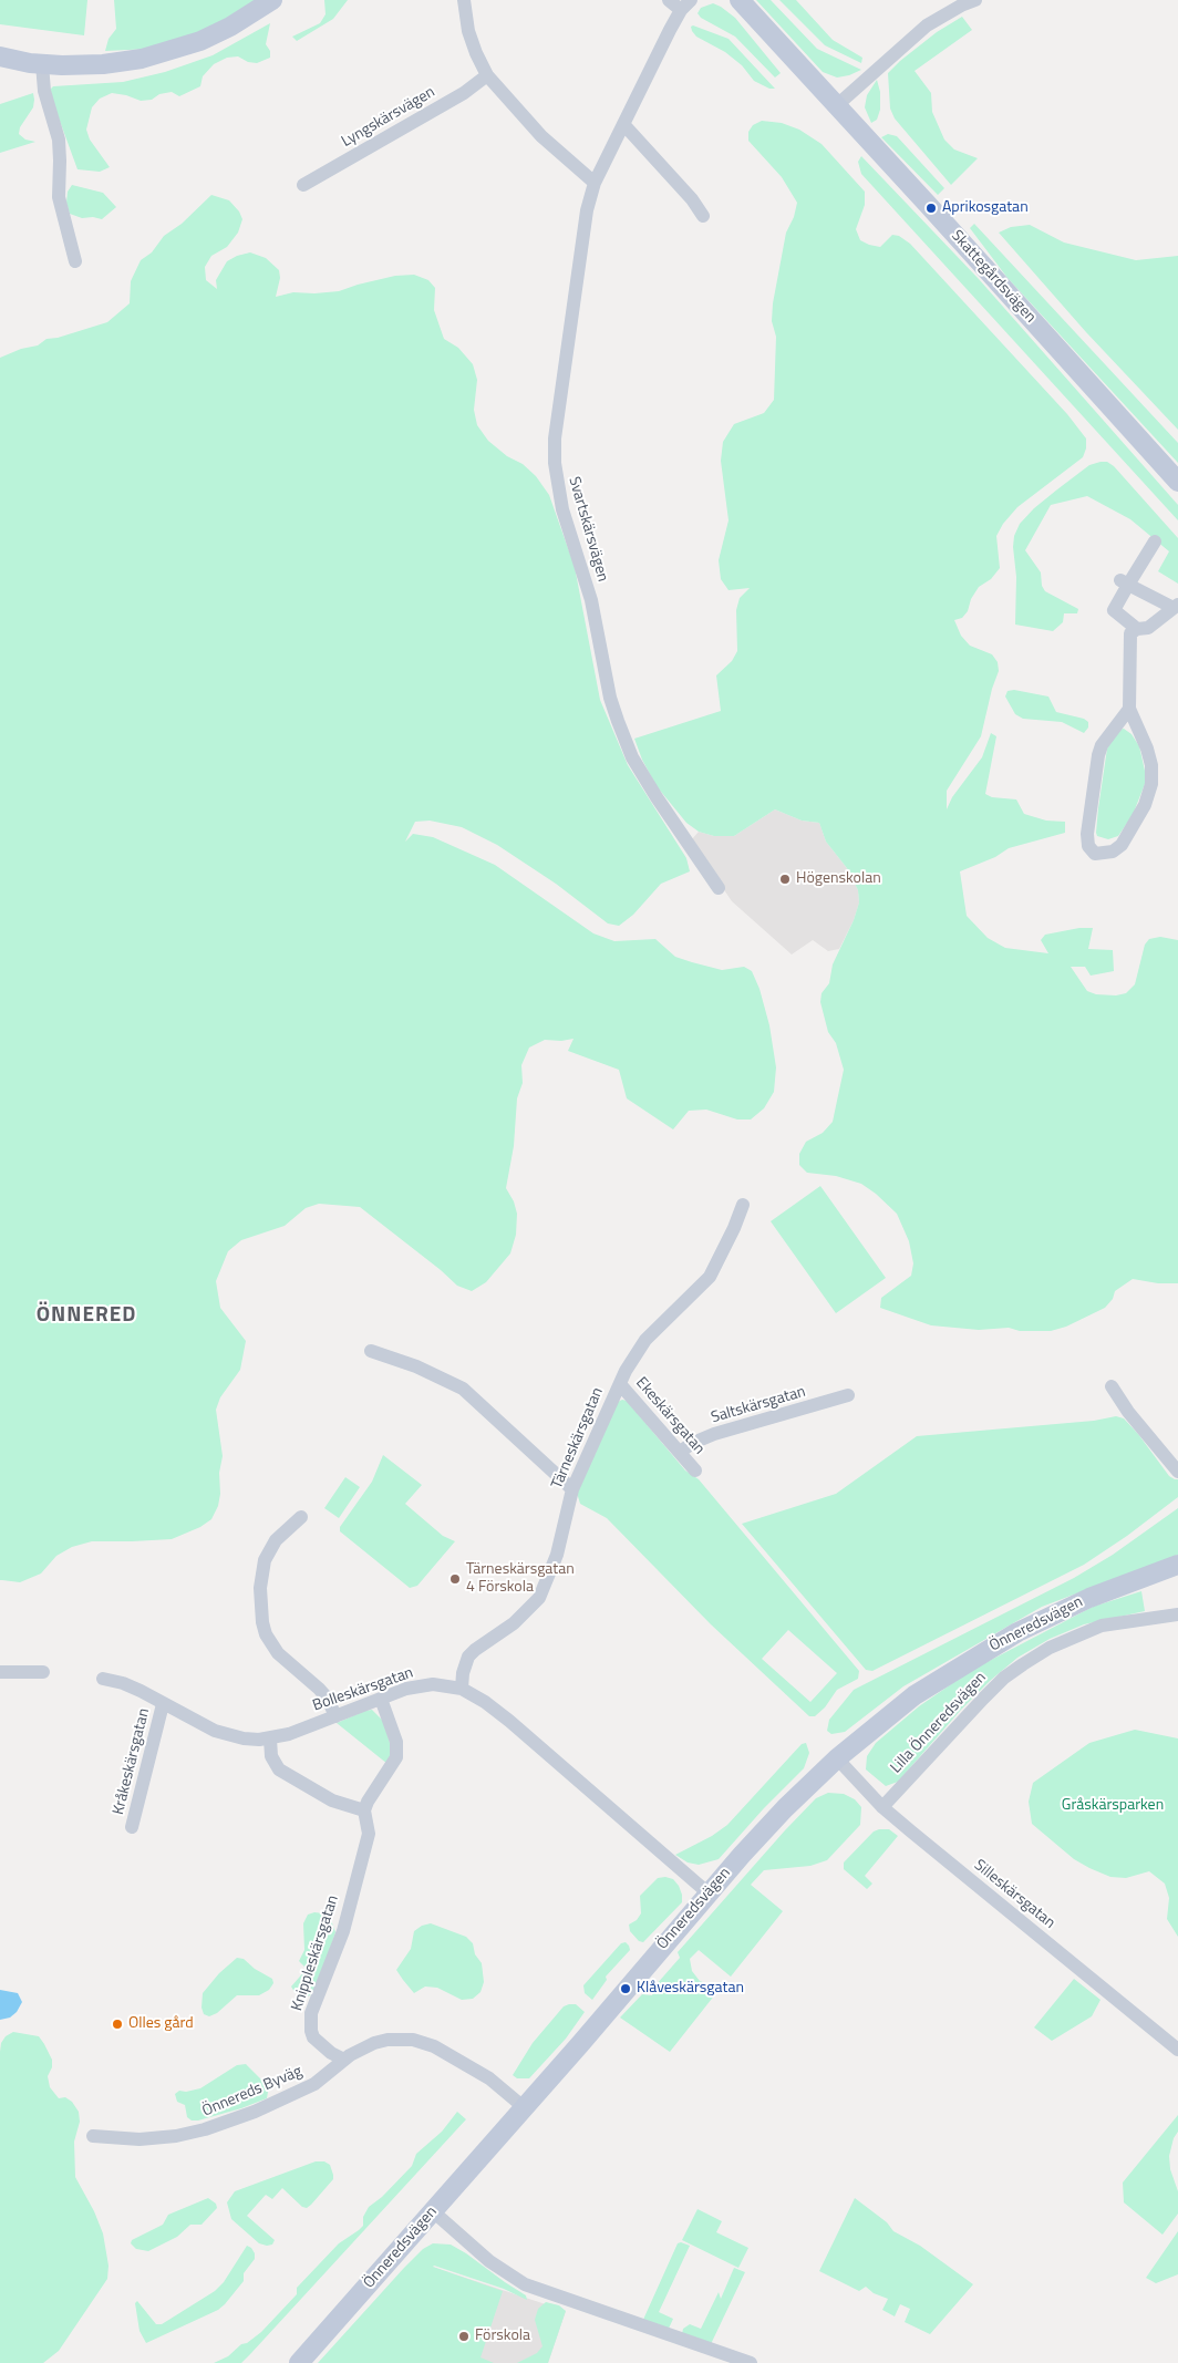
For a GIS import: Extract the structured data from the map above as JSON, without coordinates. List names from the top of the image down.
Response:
{
  "streets": {
    "street": [
      "Lyngskärsvägen",
      "Skattegårdsvägen",
      "Svartskärsvägen",
      "Saltskärsgatan",
      "Ekeskärsgatan",
      "Tärneskärsgatan",
      "Önneredsvägen",
      "Bolleskärsgatan",
      "Lilla Önneredsvägen",
      "Kråkeskärsgatan",
      "Silleskärsgatan",
      "Knippleskärsgatan",
      "Önnereds Byväg"
    ]
  },
  "crossings": [
    ["Saltskärsgatan", "Ekeskärsgatan"],
    ["Ekeskärsgatan", "Tärneskärsgatan"],
    ["Tärneskärsgatan", "Bolleskärsgatan"],
    ["Önneredsvägen", "Bolleskärsgatan"],
    ["Önneredsvägen", "Silleskärsgatan"],
    ["Önneredsvägen", "Önnereds Byväg"],
    ["Bolleskärsgatan", "Kråkeskärsgatan"],
    ["Lilla Önneredsvägen", "Silleskärsgatan"],
    ["Knippleskärsgatan", "Önnereds Byväg"]
  ],
  "districts": ["ÖNNERED"],
  "parks": ["Gråskärsparken"],
  "places": [
    "Aprikosgatan",
    "Högenskolan",
    "Tärneskärsgatan 4 Förskola",
    "Klåveskärsgatan",
    "Olles gård",
    "Förskola"
  ]
}
